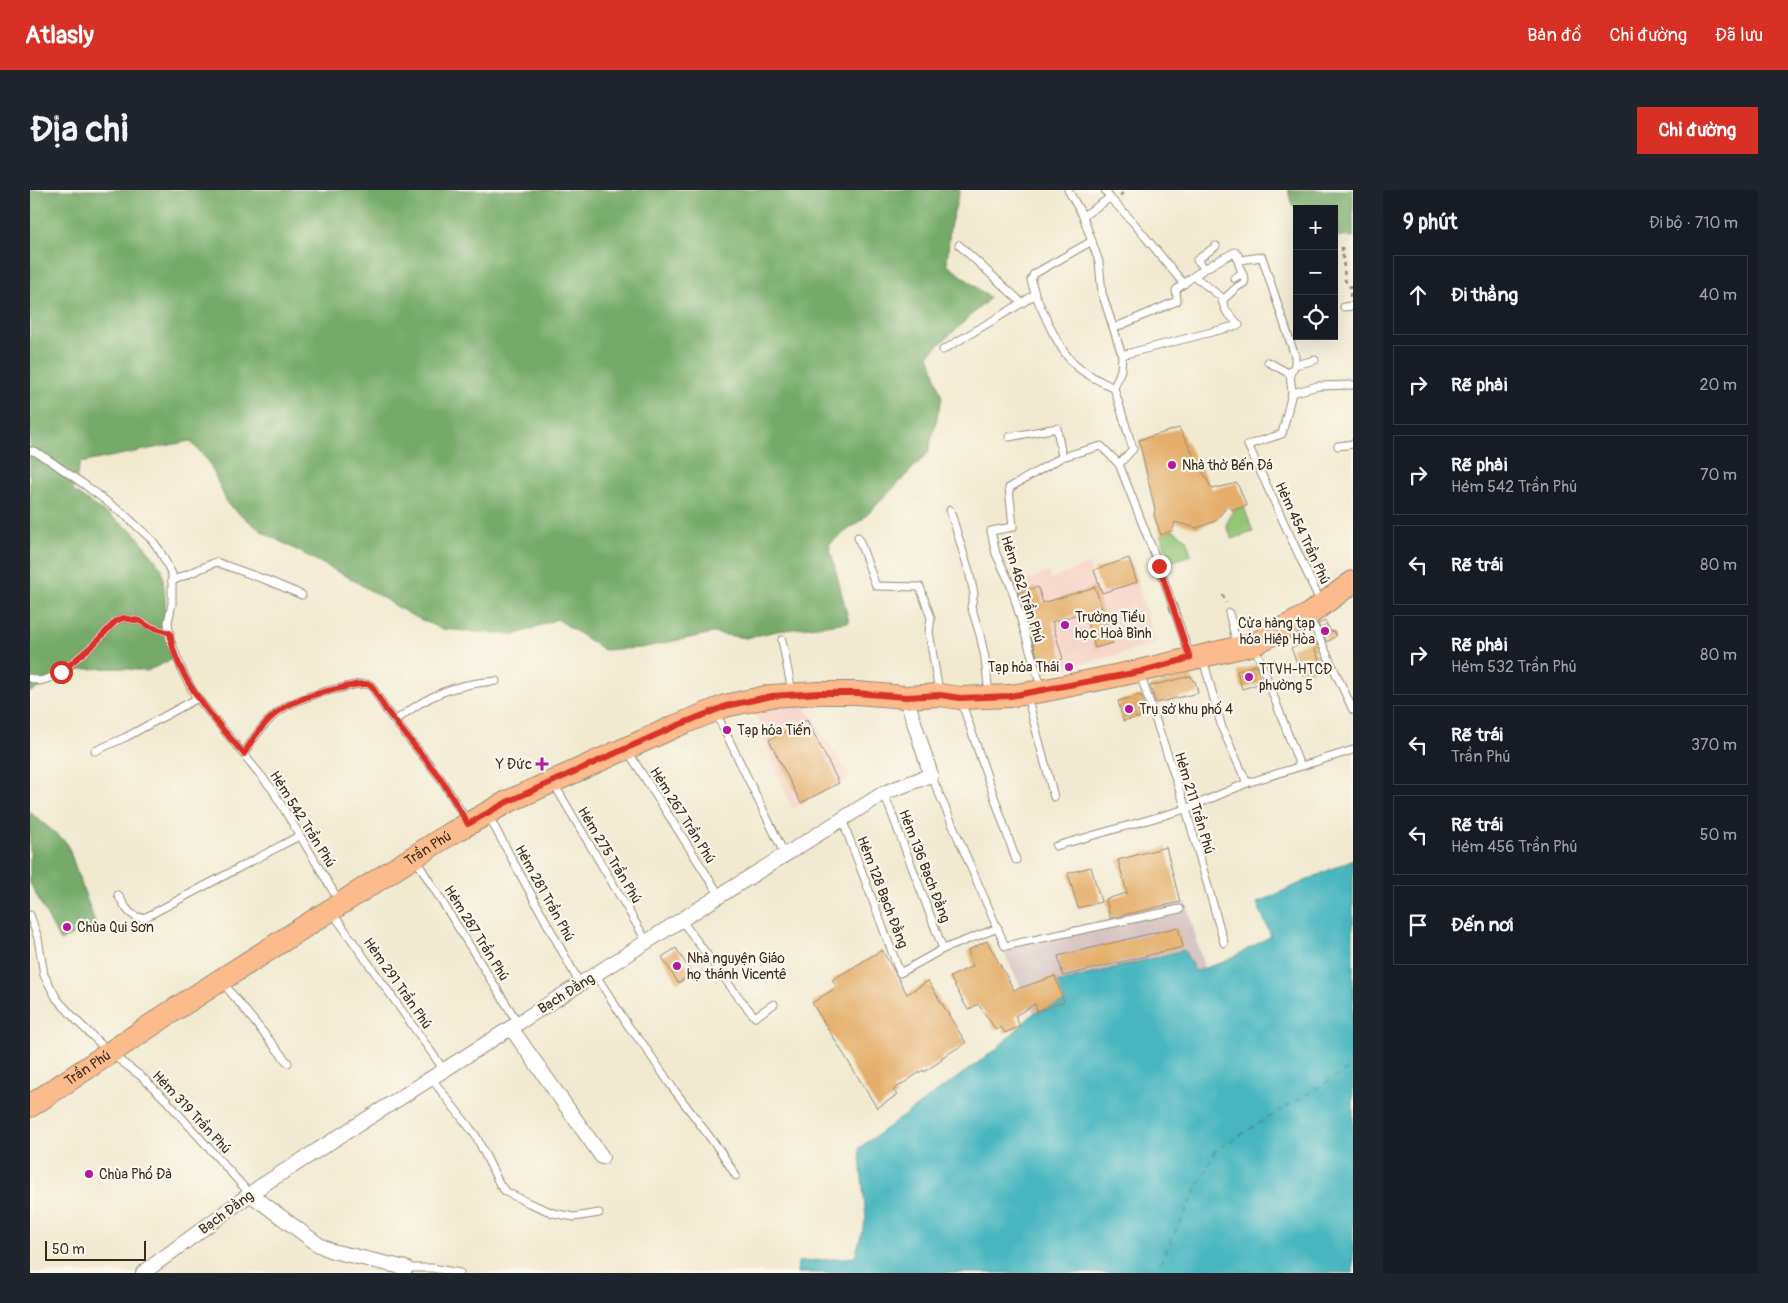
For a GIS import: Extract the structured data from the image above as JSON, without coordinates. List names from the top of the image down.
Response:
{
  "streets": {
    "main road": ["Trần Phú"],
    "street": ["Bạch Đằng"],
    "lane": [
      "Hẻm 454 Trần Phú",
      "Hẻm 462 Trần Phú",
      "Hẻm 211 Trần Phú",
      "Hẻm 267 Trần Phú",
      "Hẻm 542 Trần Phú",
      "Hẻm 275 Trần Phú",
      "Hẻm 136 Bạch Đằng",
      "Hẻm 128 Bạch Đằng",
      "Hẻm 281 Trần Phú",
      "Hẻm 287 Trần Phú",
      "Hẻm 291 Trần Phú",
      "Hẻm 319 Trần Phú"
    ]
  },
  "crossings": [
    ["Hẻm 454 Trần Phú", "Trần Phú"],
    ["Hẻm 462 Trần Phú", "Trần Phú"],
    ["Hẻm 211 Trần Phú", "Trần Phú"],
    ["Hẻm 267 Trần Phú", "Trần Phú"],
    ["Hẻm 267 Trần Phú", "Bạch Đằng"],
    ["Hẻm 542 Trần Phú", "Trần Phú"],
    ["Hẻm 542 Trần Phú", "Hẻm 281 Trần Phú"],
    ["Hẻm 542 Trần Phú", "Hẻm 291 Trần Phú"],
    ["Trần Phú", "Hẻm 275 Trần Phú"],
    ["Trần Phú", "Hẻm 281 Trần Phú"],
    ["Trần Phú", "Hẻm 287 Trần Phú"],
    ["Trần Phú", "Hẻm 291 Trần Phú"],
    ["Trần Phú", "Hẻm 319 Trần Phú"],
    ["Hẻm 275 Trần Phú", "Bạch Đằng"],
    ["Hẻm 136 Bạch Đằng", "Hẻm 128 Bạch Đằng"],
    ["Hẻm 136 Bạch Đằng", "Bạch Đằng"],
    ["Hẻm 128 Bạch Đằng", "Bạch Đằng"],
    ["Hẻm 281 Trần Phú", "Bạch Đằng"],
    ["Hẻm 287 Trần Phú", "Bạch Đằng"],
    ["Hẻm 291 Trần Phú", "Bạch Đằng"],
    ["Bạch Đằng", "Hẻm 319 Trần Phú"]
  ],
  "places": {
    "other": [
      "Nhà thờ Bến Đá",
      "Trường Tiểu học Hoà Bình",
      "Cửa hàng tạp hóa Hiệp Hòa",
      "Tạp hóa Thái",
      "TTVH-HTCĐ phường 5",
      "Trụ sở khu phố 4",
      "Tạp hóa Tiến",
      "Chùa Qui Sơn",
      "Nhà nguyện Giáo họ thánh Vicentê",
      "Chùa Phổ Đà"
    ],
    "health": ["Y Đức"]
  },
  "scale_bar": "50 m",
  "page": {
    "header": "Atlasly",
    "nav": ["Bản đồ", "Chỉ đường", "Đã lưu"],
    "buttons": "Chỉ đường",
    "title": "Địa chỉ",
    "heading": ["9 phút", "Đi bộ · 710 m"],
    "map_buttons": ["+", "−"],
    "list": [
      ["Đi thẳng", "40 m"],
      ["Rẽ phải", "20 m"],
      ["Rẽ phải", "Hẻm 542 Trần Phú", "70 m"],
      ["Rẽ trái", "80 m"],
      ["Rẽ phải", "Hẻm 532 Trần Phú", "80 m"],
      ["Rẽ trái", "Trần Phú", "370 m"],
      ["Rẽ trái", "Hẻm 456 Trần Phú", "50 m"],
      "Đến nơi"
    ],
    "scale": "50 m"
  }
}
